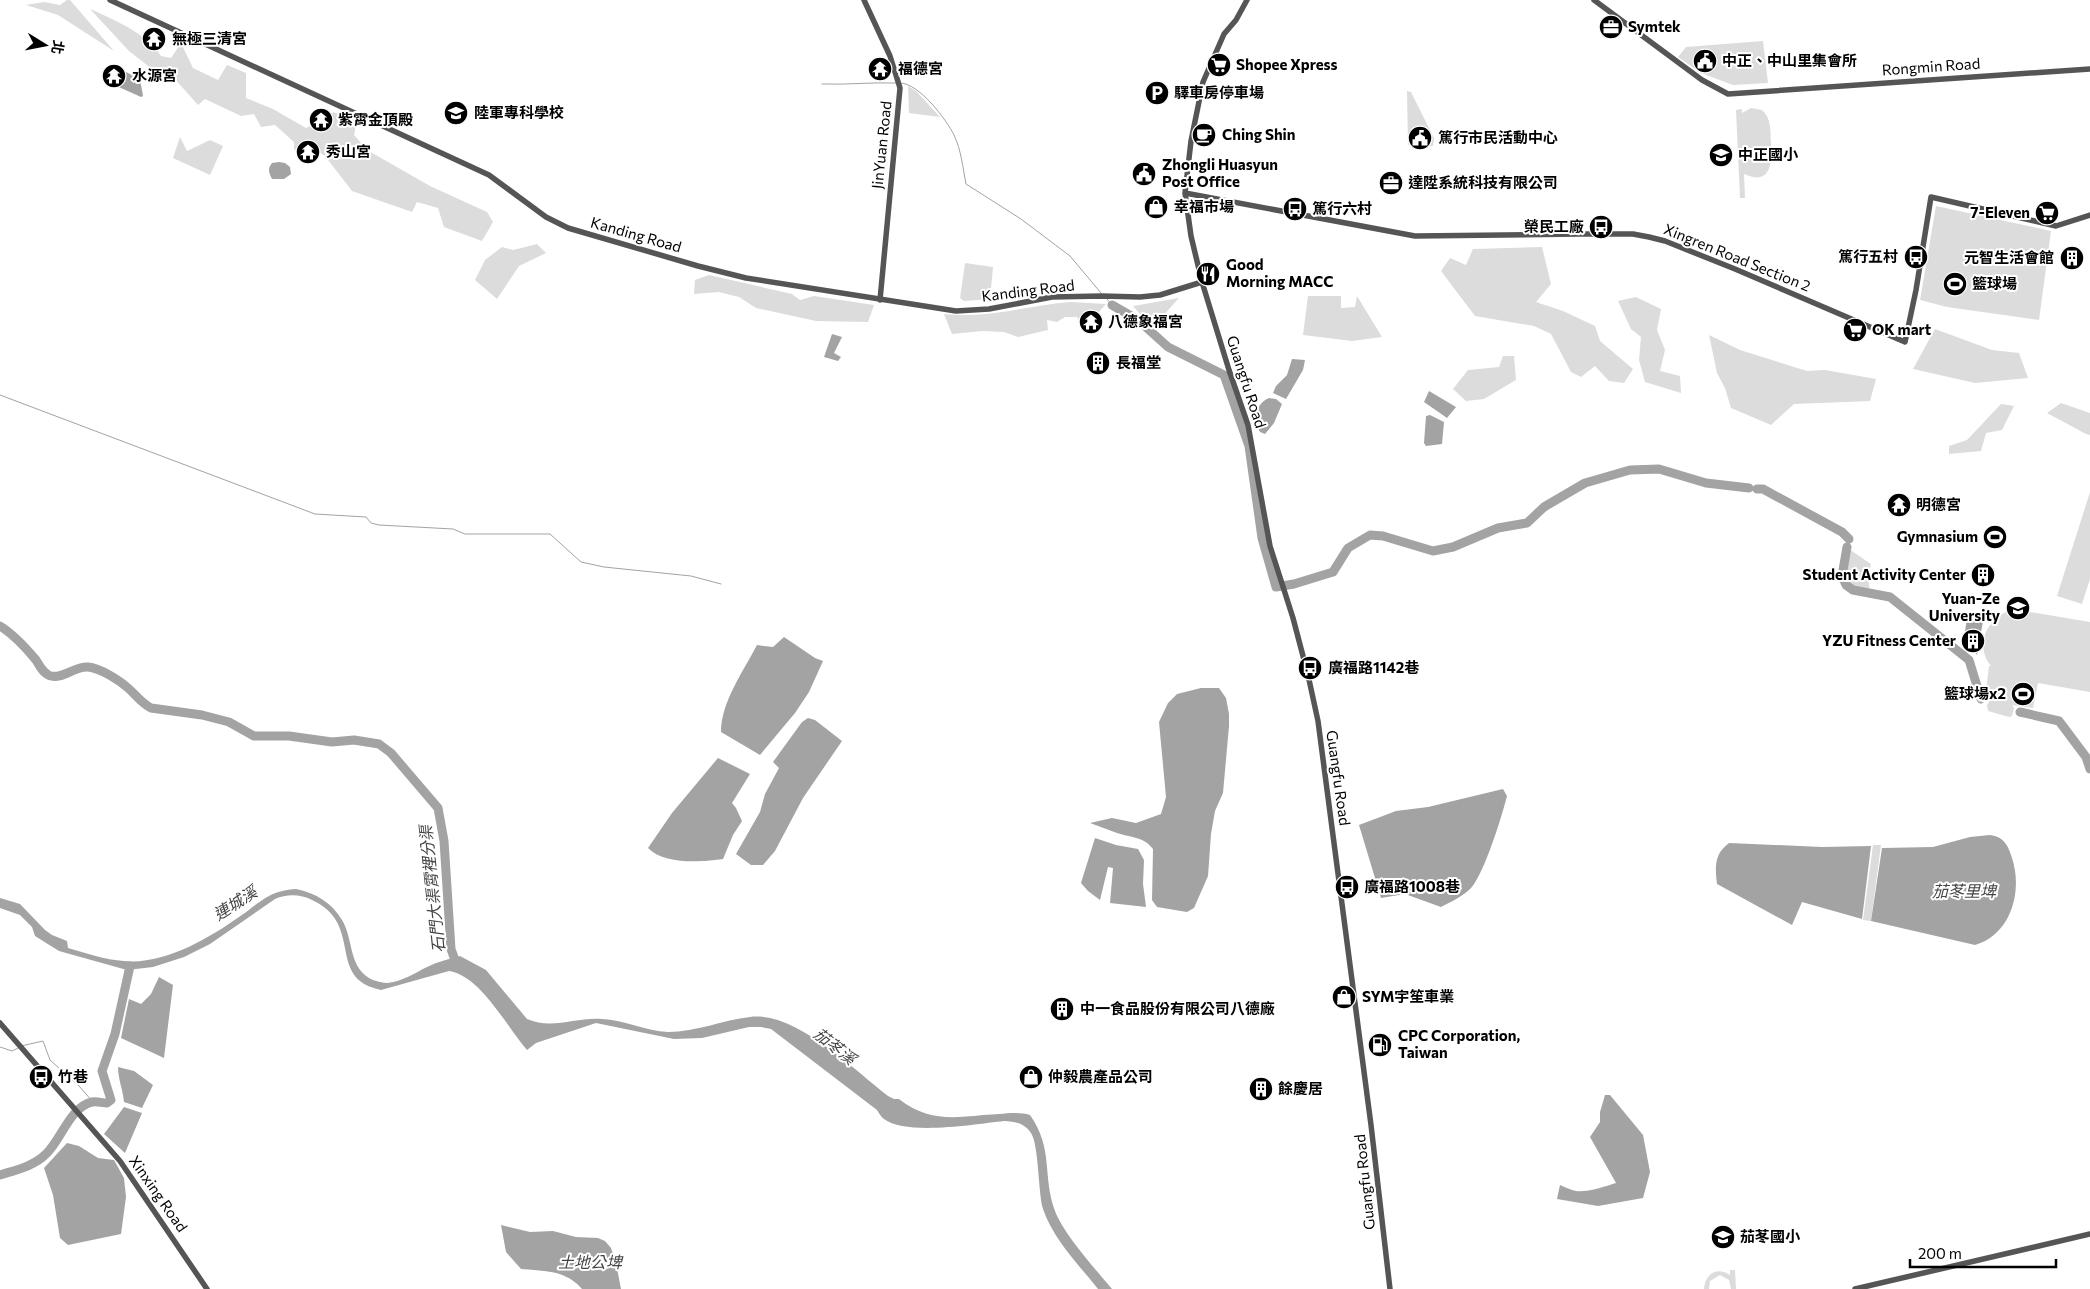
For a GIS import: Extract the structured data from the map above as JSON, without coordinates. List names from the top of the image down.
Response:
{
  "streets": {
    "street": [
      "Rongmin Road",
      "JinYuan Road",
      "Kanding Road",
      "Xingren Road Section 2",
      "Guangfu Road",
      "Xinxing Road"
    ]
  },
  "crossings": [
    ["JinYuan Road", "Kanding Road"],
    ["Kanding Road", "Guangfu Road"],
    ["Xingren Road Section 2", "Guangfu Road"]
  ],
  "water": [
    "石門大渠霄裡分渠",
    "茄苳里埤",
    "連城溪",
    "茄苳溪",
    "土地公埤"
  ],
  "places": {
    "office": ["Symtek", "達陞系統科技有限公司"],
    "temple": [
      "無極三清宮",
      "福德宮",
      "水源宮",
      "紫霄金頂殿",
      "秀山宮",
      "八德象福宮",
      "明德宮"
    ],
    "public building": ["中正、中山里集會所", "篤行市民活動中心", "Zhongli Huasyun Post Office"],
    "supermarket": ["Shopee Xpress", "7-Eleven", "OK mart"],
    "parking": ["驛車房停車場"],
    "school or university": [
      "陸軍專科學校",
      "中正國小",
      "Yuan-Ze University",
      "茄苳國小"
    ],
    "cafe": ["Ching Shin"],
    "shop": ["幸福市場", "SYM宇笙車業", "仲毅農產品公司"],
    "bus stop": [
      "篤行六村",
      "榮民工廠",
      "篤行五村",
      "廣福路1142巷",
      "廣福路1008巷",
      "竹巷"
    ],
    "building": [
      "元智生活會館",
      "長福堂",
      "Student Activity Center",
      "YZU Fitness Center",
      "中一食品股份有限公司八德廠",
      "餘慶居"
    ],
    "restaurant": ["Good Morning MACC"],
    "sports": ["籃球場", "Gymnasium", "籃球場x2"],
    "fuel station": ["CPC Corporation, Taiwan"]
  },
  "scale_bar": "200 m",
  "north": "right"
}
